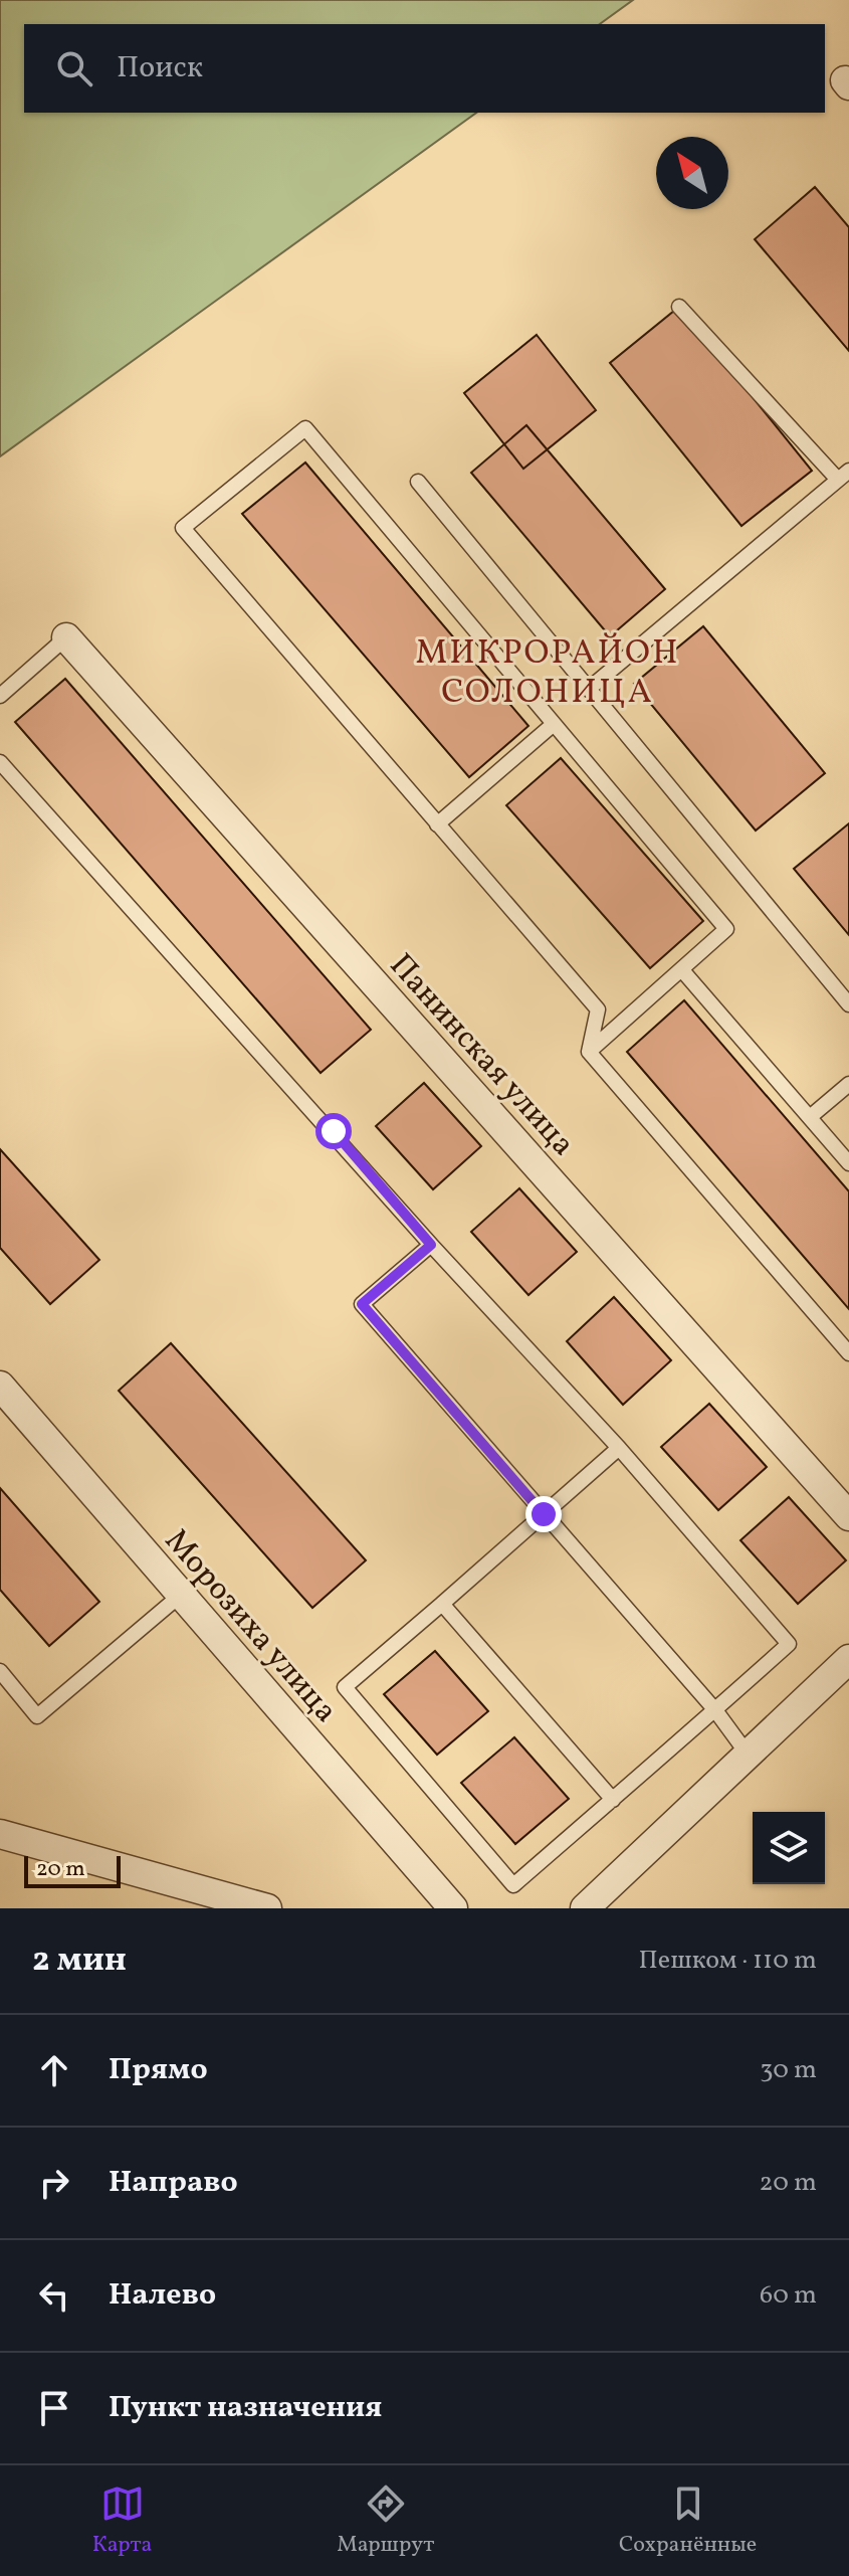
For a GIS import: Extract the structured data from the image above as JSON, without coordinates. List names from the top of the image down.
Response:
{
  "streets": {
    "street": ["Панинская улица", "Морозиха улица"]
  },
  "districts": ["МИКРОРАЙОН СОЛОНИЦА"],
  "scale_bar": "20 m",
  "north": "top left",
  "page": {
    "search": "Поиск",
    "scale": "20 m",
    "heading": ["2 мин", "Пешком · 110 m"],
    "list": [
      ["Прямо", "30 m"],
      ["Направо", "20 m"],
      ["Налево", "60 m"],
      "Пункт назначения"
    ],
    "nav": ["Карта", "Маршрут", "Сохранённые"]
  }
}
